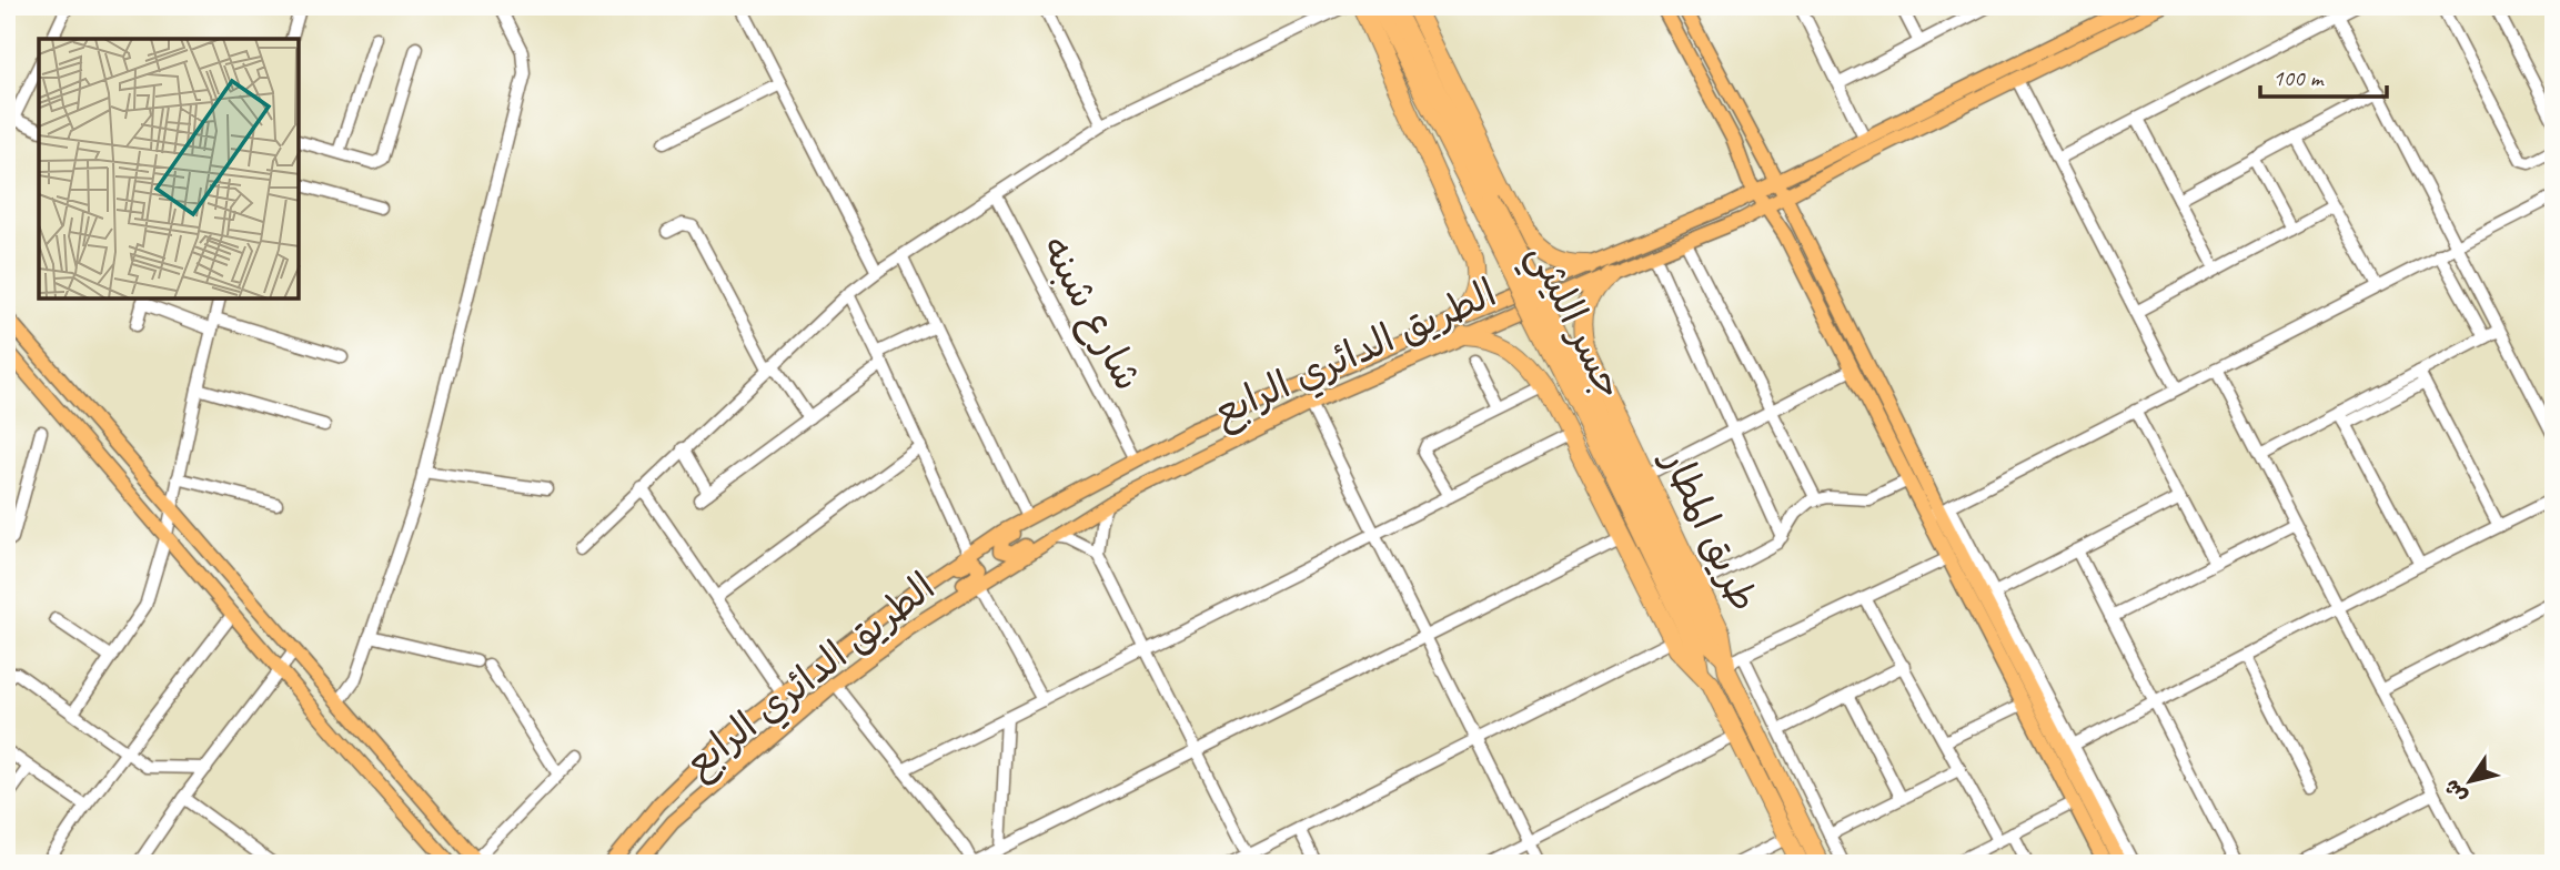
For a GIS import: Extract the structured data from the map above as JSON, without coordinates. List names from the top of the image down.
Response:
{
  "streets": {
    "highway": ["جسر الليثي", "طريق المطار"],
    "main road": ["الطريق الدائري الرابع"],
    "street": ["شارع شبنه"]
  },
  "crossings": [
    ["شارع شبنه", "الطريق الدائري الرابع"],
    ["جسر الليثي", "طريق المطار"],
    ["الطريق الدائري الرابع", "طريق المطار"]
  ],
  "scale_bar": "100 m",
  "north": "bottom left"
}
